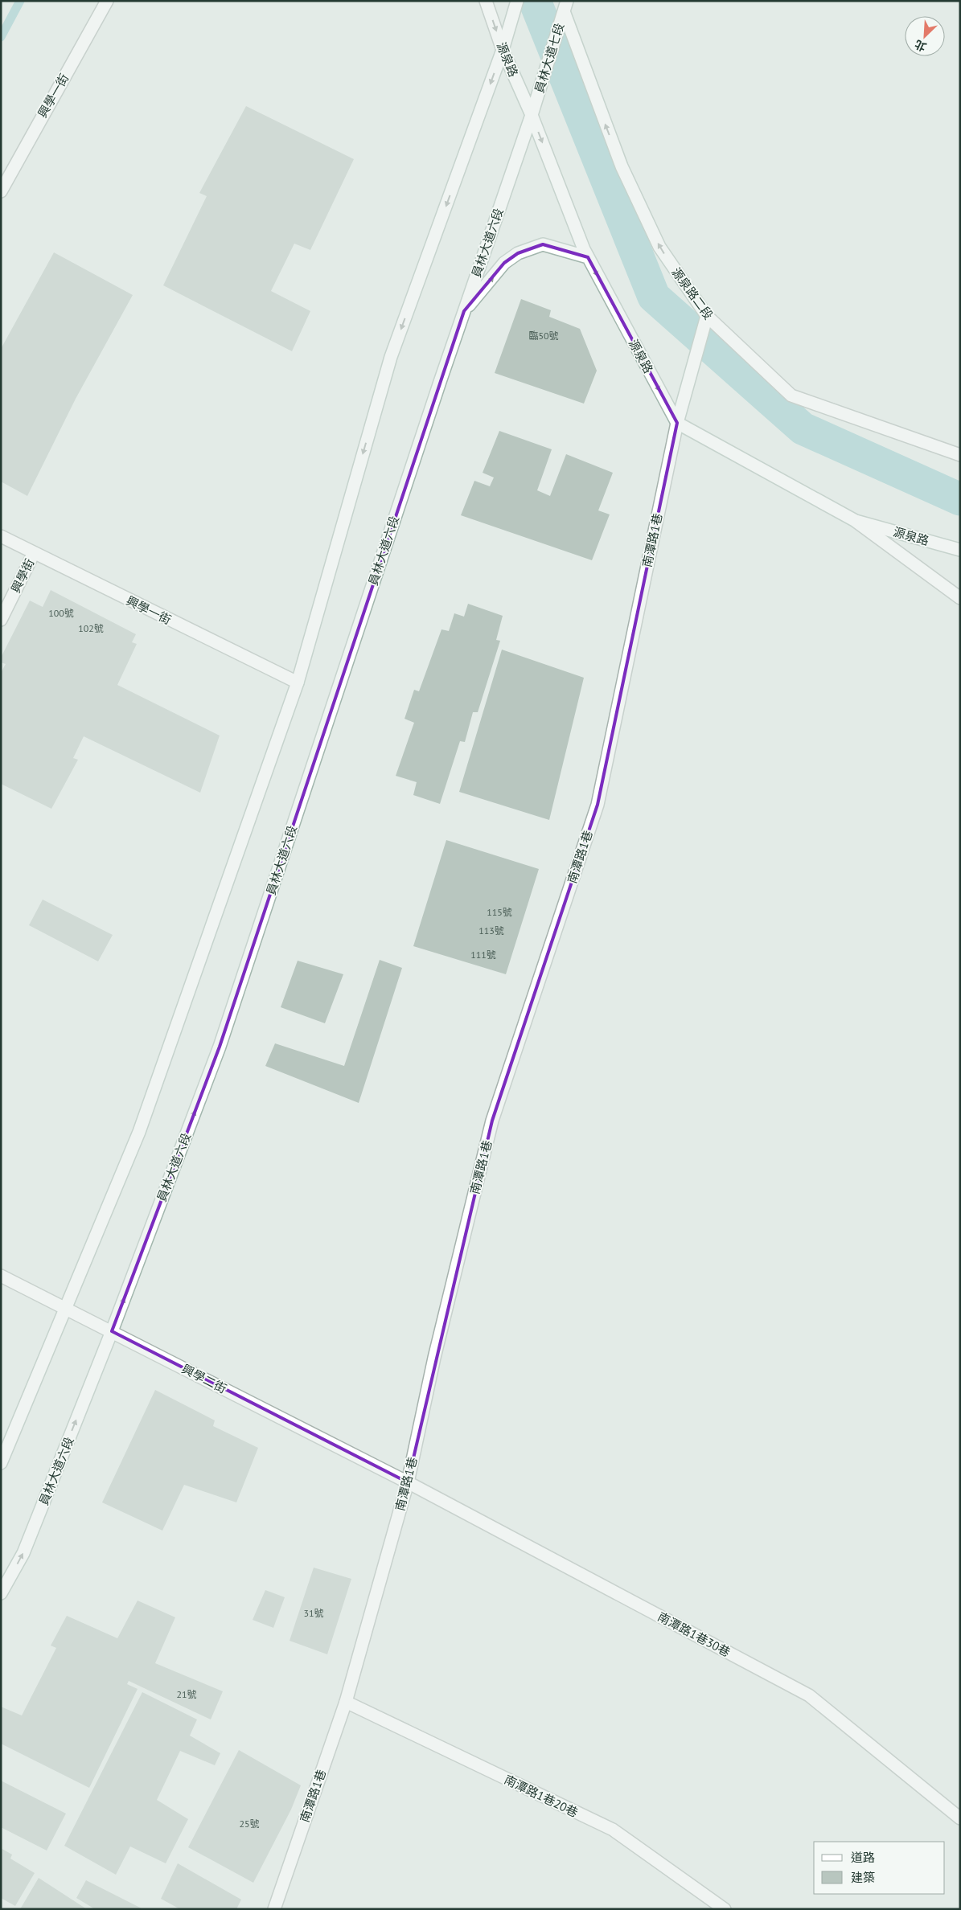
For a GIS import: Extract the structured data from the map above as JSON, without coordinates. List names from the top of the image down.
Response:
{
  "streets": {
    "street": [
      "員林大道七段",
      "源泉路",
      "興學一街",
      "員林大道六段",
      "源泉路二段",
      "南潭路1巷",
      "興學街",
      "興學二街",
      "南潭路1巷30巷",
      "南潭路1巷20巷"
    ]
  },
  "crossings": [
    ["員林大道七段", "源泉路"],
    ["員林大道七段", "員林大道六段"],
    ["員林大道七段", "源泉路二段"],
    ["源泉路", "員林大道六段"],
    ["源泉路", "南潭路1巷"],
    ["興學一街", "興學街"],
    ["員林大道六段", "興學二街"],
    ["源泉路二段", "南潭路1巷"],
    ["南潭路1巷", "興學二街"],
    ["南潭路1巷", "南潭路1巷30巷"],
    ["南潭路1巷", "南潭路1巷20巷"],
    ["興學二街", "南潭路1巷30巷"]
  ],
  "one_way": ["源泉路", "源泉路二段"],
  "house_numbers": [
    "臨50號",
    "100號",
    "102號",
    "115號",
    "113號",
    "111號",
    "31號",
    "21號",
    "25號"
  ],
  "legend": ["道路", "建築"],
  "north": "bottom left"
}
